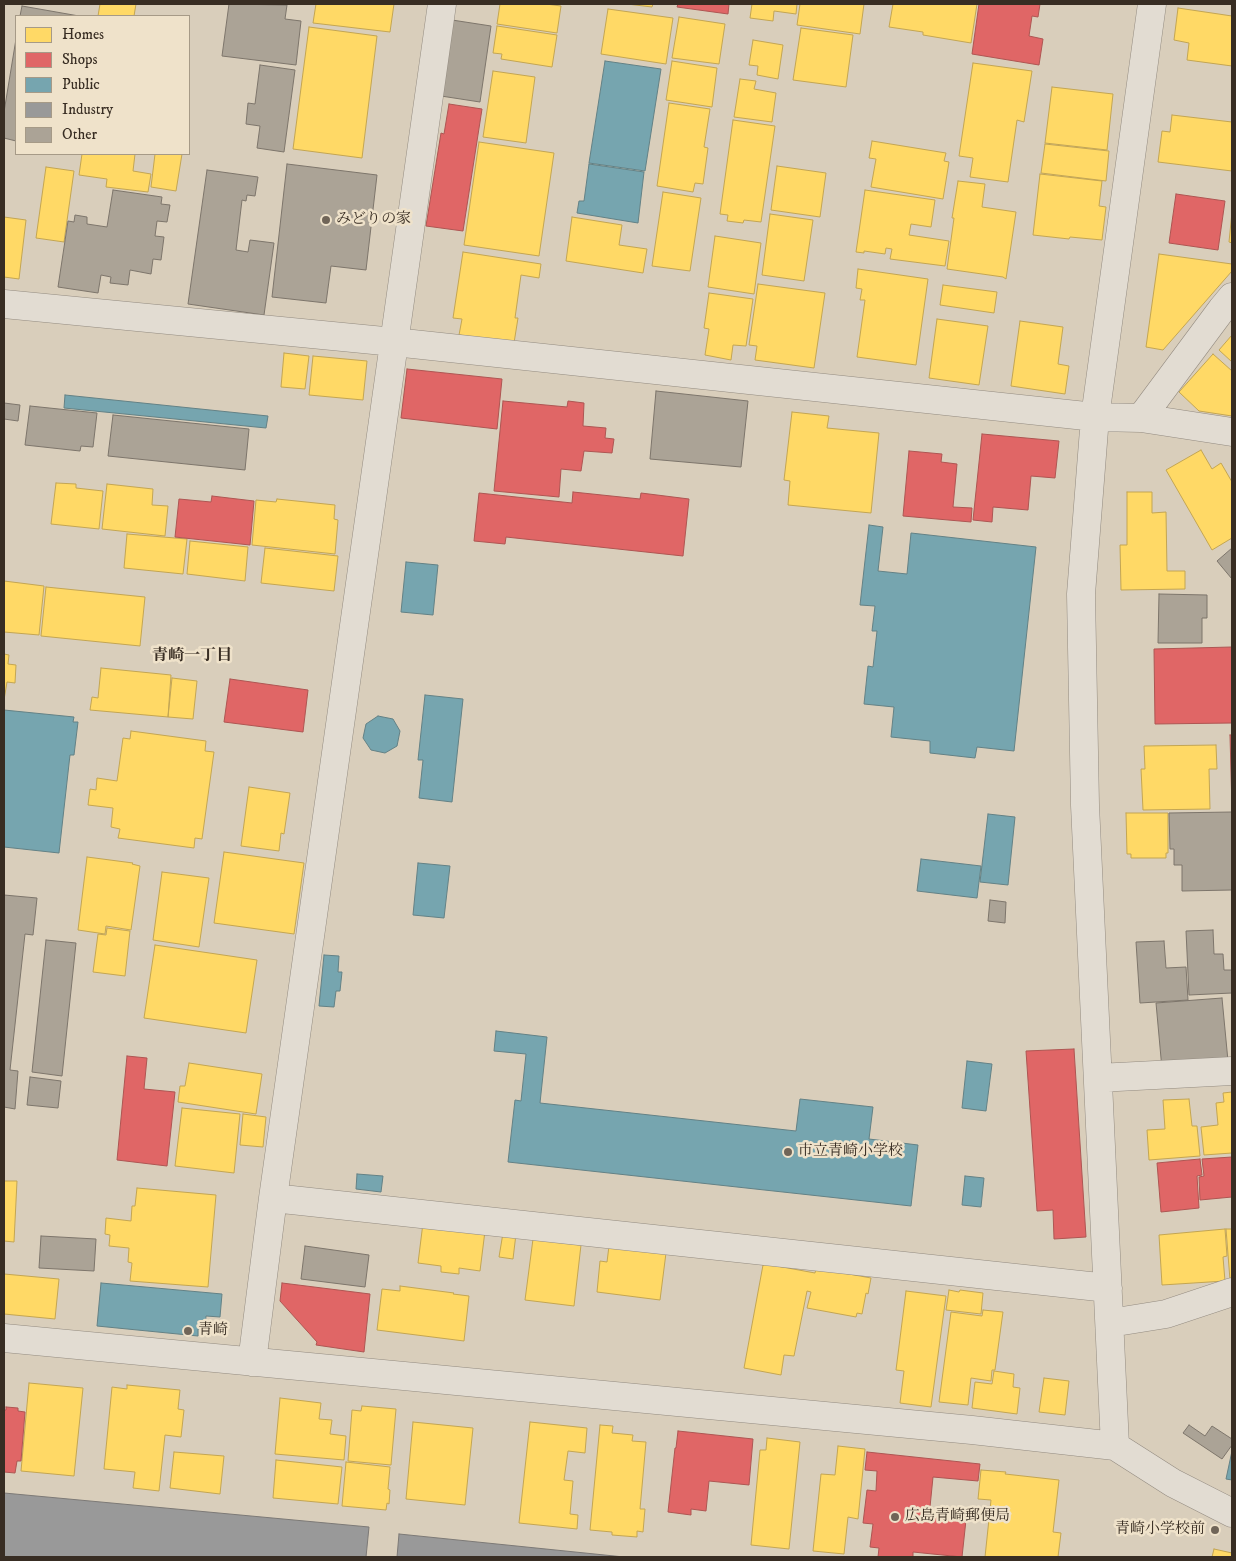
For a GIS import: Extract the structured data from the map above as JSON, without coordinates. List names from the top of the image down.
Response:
{
  "districts": ["青崎一丁目"],
  "places": [
    "みどりの家",
    "市立青崎小学校",
    "青崎",
    "広島青崎郵便局",
    "青崎小学校前"
  ],
  "legend": [
    "Homes",
    "Shops",
    "Public",
    "Industry",
    "Other"
  ]
}
